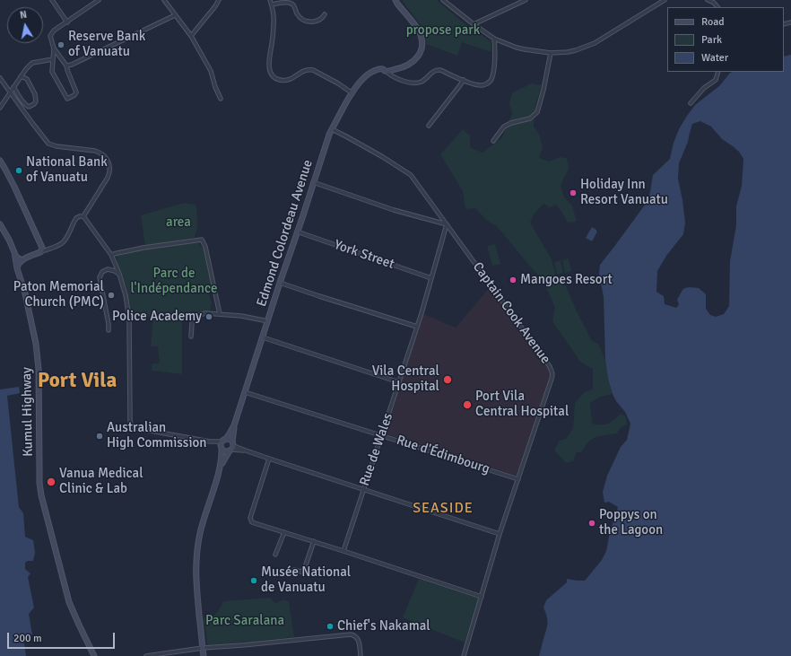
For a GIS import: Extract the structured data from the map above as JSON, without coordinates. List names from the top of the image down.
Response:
{
  "streets": {
    "street": [
      "Edmond Colordeau Avenue",
      "York Street",
      "Captain Cook Avenue",
      "Kumul Highway",
      "Rue de Wales",
      "Rue d'Édimbourg"
    ]
  },
  "crossings": [
    ["Edmond Colordeau Avenue", "York Street"],
    ["Edmond Colordeau Avenue", "Captain Cook Avenue"],
    ["Edmond Colordeau Avenue", "Rue d'Édimbourg"],
    ["York Street", "Rue de Wales"],
    ["Captain Cook Avenue", "Rue de Wales"],
    ["Captain Cook Avenue", "Rue d'Édimbourg"],
    ["Rue de Wales", "Rue d'Édimbourg"]
  ],
  "districts": ["Port Vila", "SEASIDE"],
  "parks": [
    "propose park",
    "area",
    "Parc de l'Indépendance",
    "Parc Saralana"
  ],
  "places": [
    "Reserve Bank of Vanuatu",
    "National Bank of Vanuatu",
    "Holiday Inn Resort Vanuatu",
    "Mangoes Resort",
    "Paton Memorial Church (PMC)",
    "Police Academy",
    "Vila Central Hospital",
    "Port Vila Central Hospital",
    "Australian High Commission",
    "Vanua Medical Clinic & Lab",
    "Poppys on the Lagoon",
    "Musée National de Vanuatu",
    "Chief's Nakamal"
  ],
  "legend": ["Road", "Park", "Water"],
  "scale_bar": "200 m",
  "north": "top"
}
